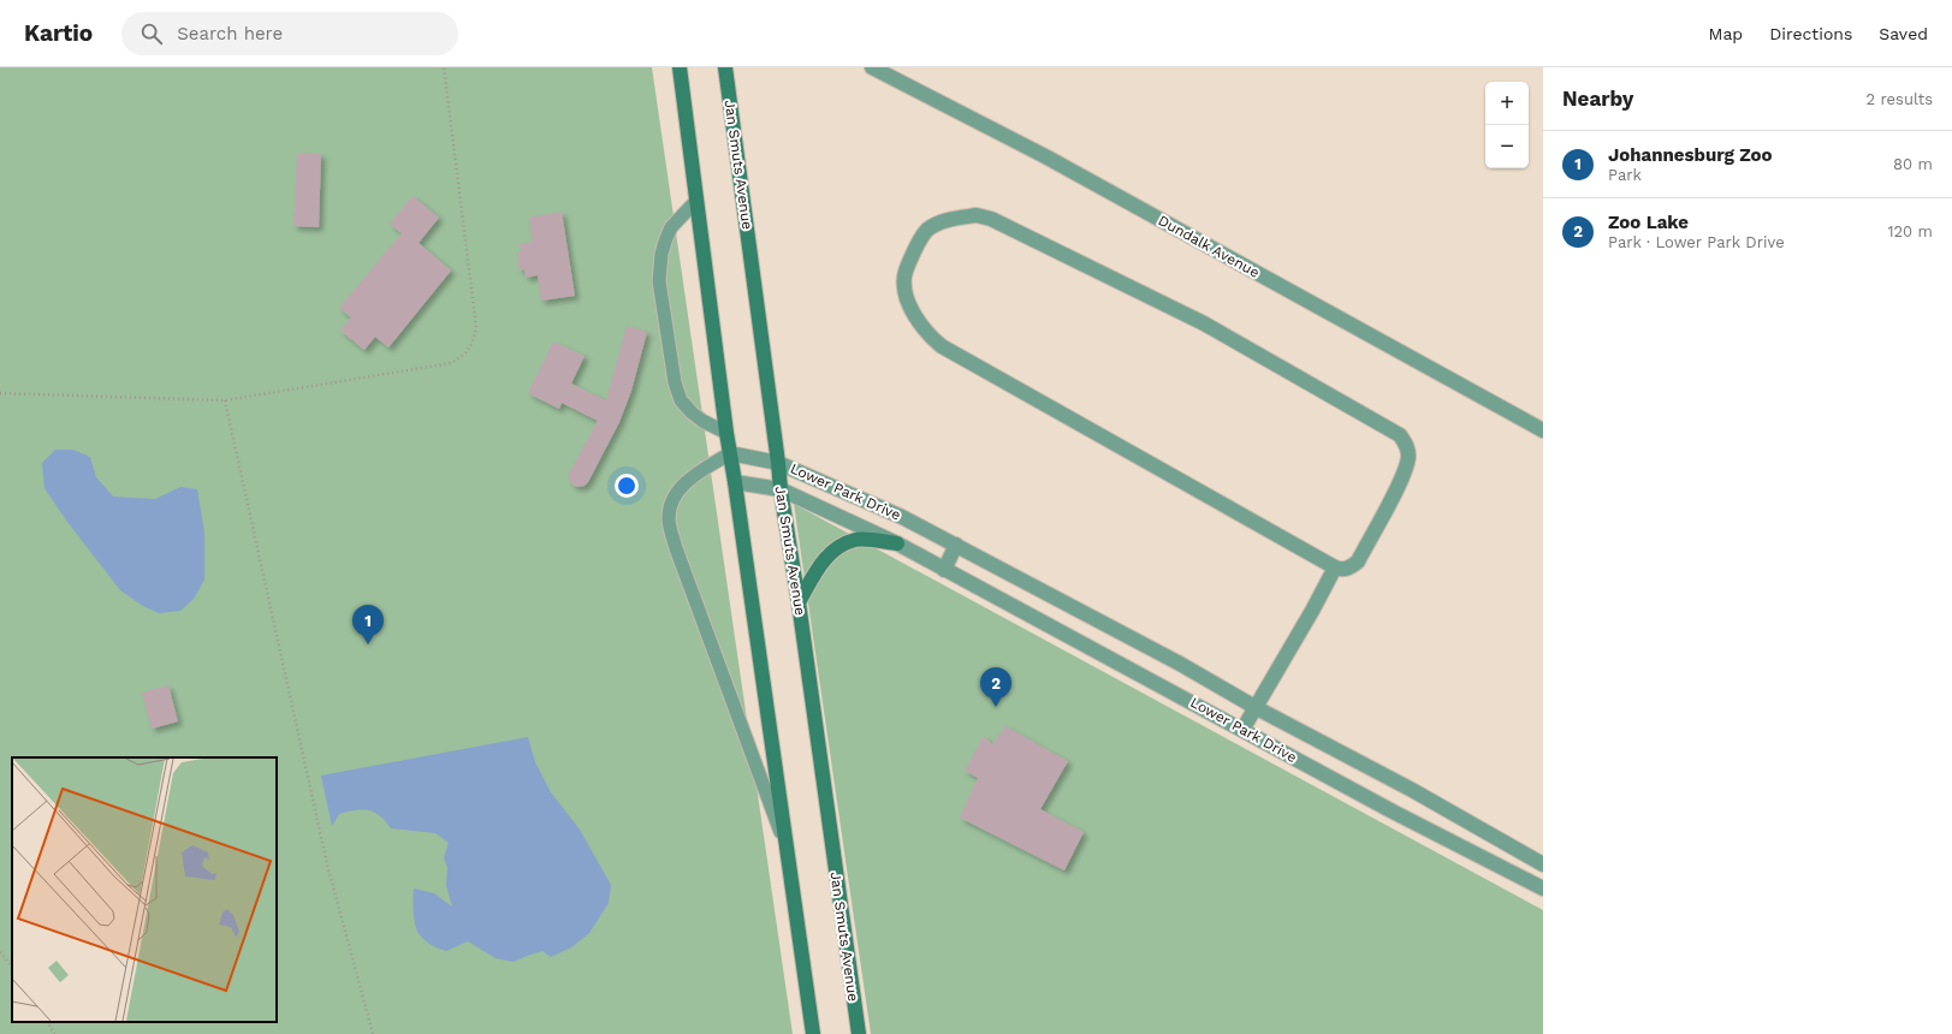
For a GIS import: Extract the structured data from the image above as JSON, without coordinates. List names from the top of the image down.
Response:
{
  "streets": {
    "main road": ["Jan Smuts Avenue"],
    "street": ["Dundalk Avenue", "Lower Park Drive"]
  },
  "crossings": [
    ["Jan Smuts Avenue", "Lower Park Drive"]
  ],
  "page": {
    "header": "Kartio",
    "search": "Search here",
    "nav": ["Map", "Directions", "Saved"],
    "heading": ["Nearby", "2 results"],
    "map_buttons": ["+", "−"],
    "list": [
      {
        "mark": "1",
        "name": "Johannesburg Zoo",
        "note": "Park",
        "value": "80 m"
      },
      {
        "mark": "2",
        "name": "Zoo Lake",
        "note": "Park · Lower Park Drive",
        "value": "120 m"
      }
    ],
    "pins": ["1", "2"]
  }
}
